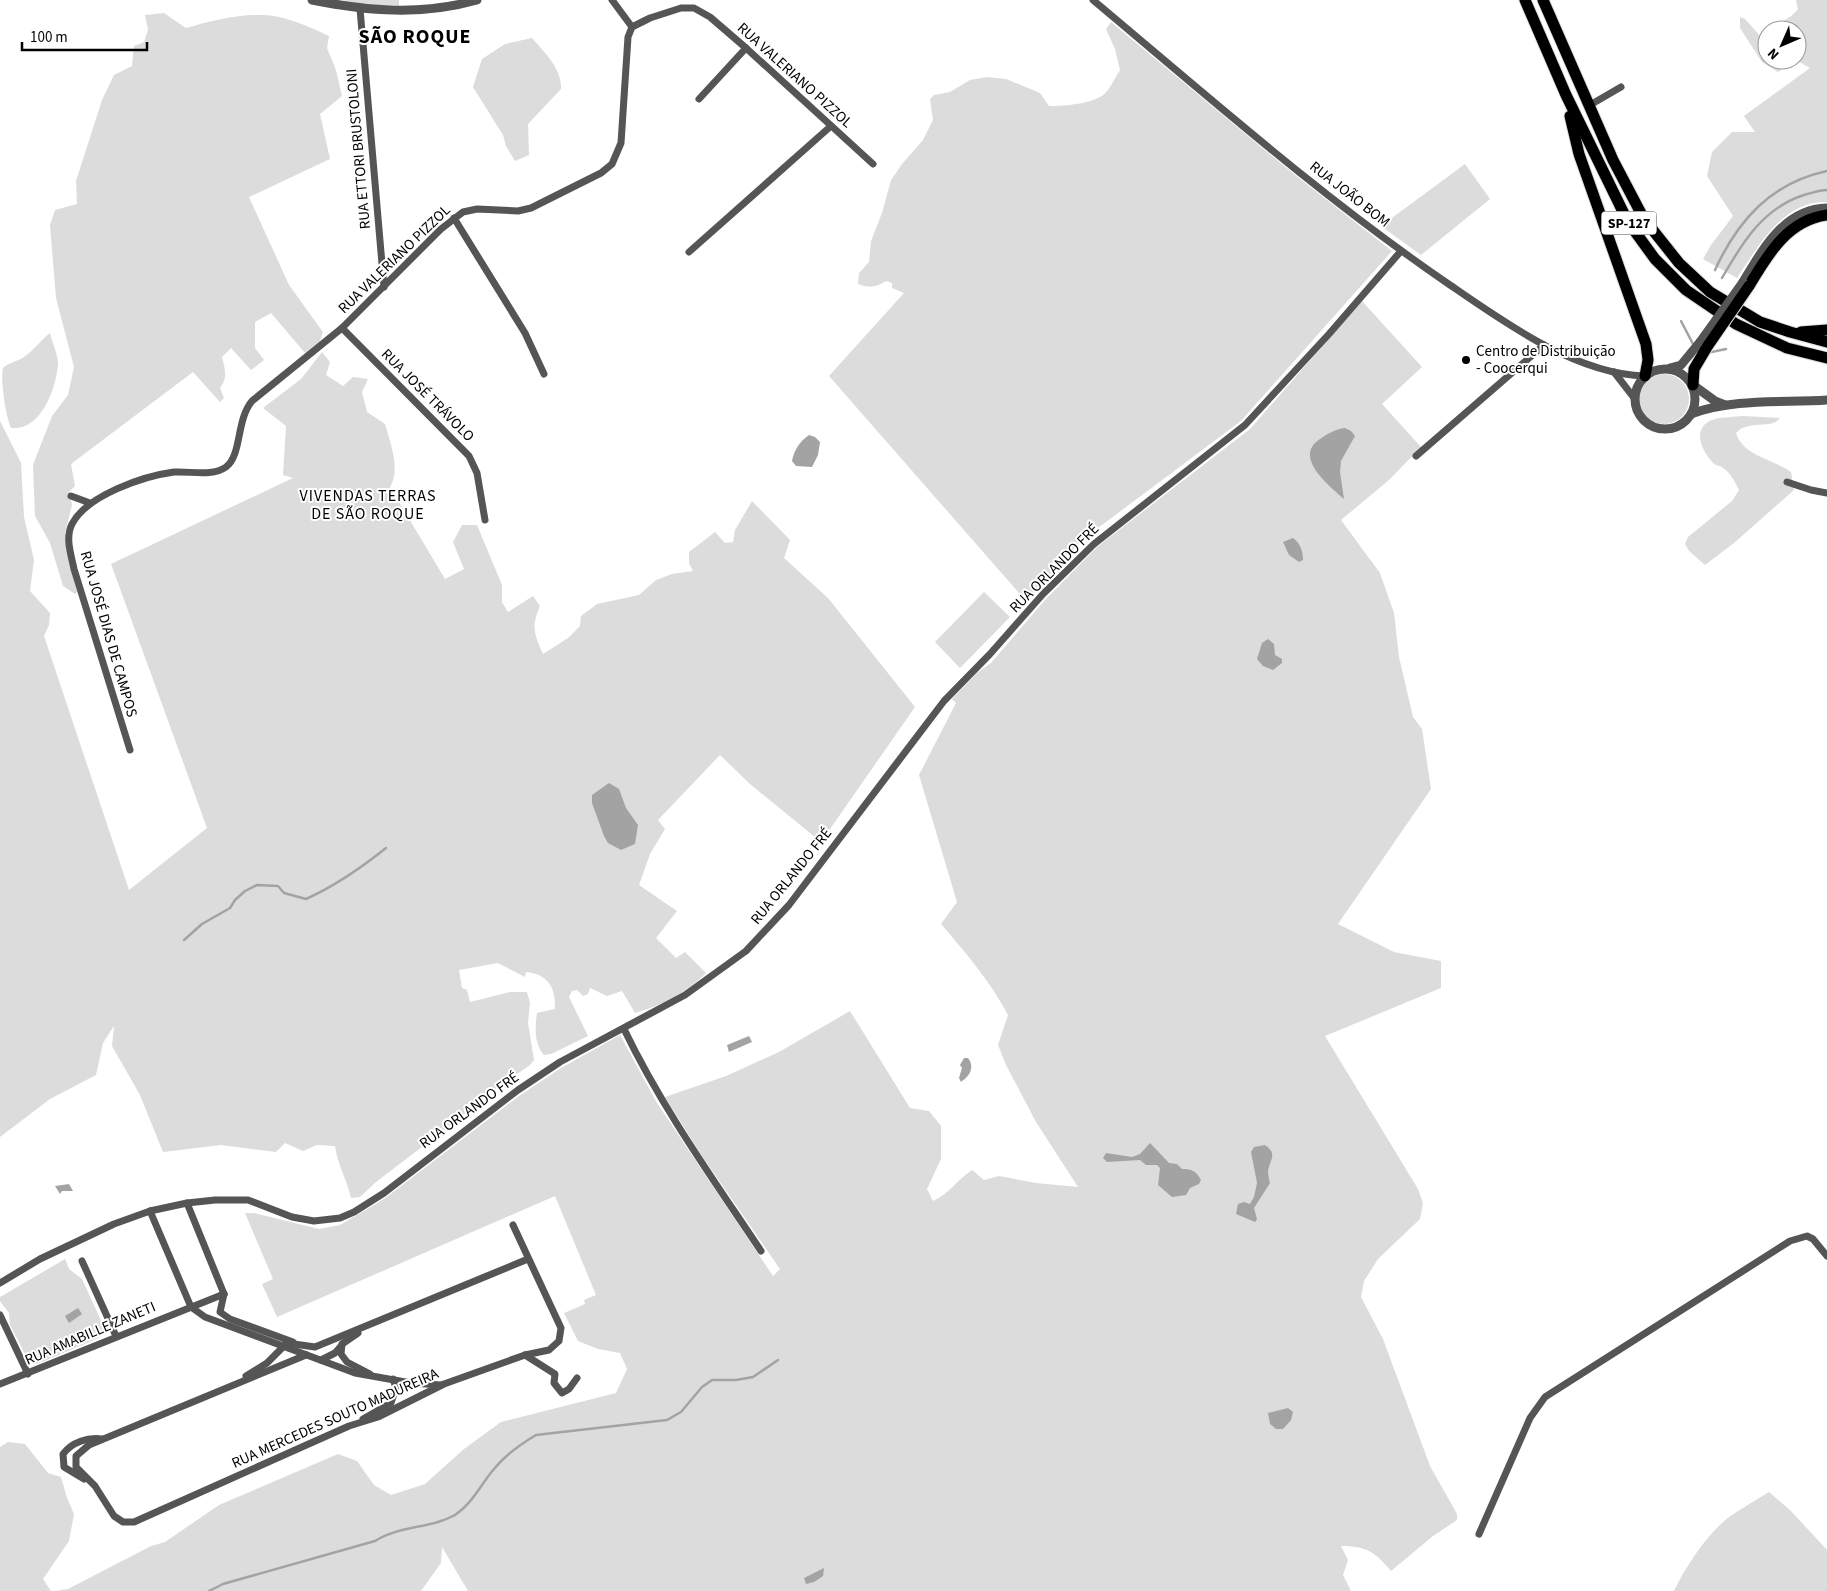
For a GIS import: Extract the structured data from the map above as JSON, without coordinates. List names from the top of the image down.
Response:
{
  "streets": {
    "highway": ["SP-127"],
    "street": [
      "RUA VALERIANO PIZZOL",
      "RUA ETTORI BRUSTOLONI",
      "RUA JOÃO BOM",
      "RUA JOSÉ TRÁVOLO",
      "RUA ORLANDO FRÉ",
      "RUA JOSÉ DIAS DE CAMPOS",
      "RUA AMABILLE ZANETI",
      "RUA MERCEDES SOUTO MADUREIRA"
    ]
  },
  "crossings": [
    ["RUA VALERIANO PIZZOL", "RUA ETTORI BRUSTOLONI"],
    ["RUA VALERIANO PIZZOL", "RUA JOSÉ TRÁVOLO"],
    ["RUA VALERIANO PIZZOL", "RUA JOSÉ DIAS DE CAMPOS"],
    ["RUA JOÃO BOM", "RUA ORLANDO FRÉ"]
  ],
  "districts": ["SÃO ROQUE", "VIVENDAS TERRAS DE SÃO ROQUE"],
  "places": ["Centro de Distribuição - Coocerqui"],
  "scale_bar": "100 m",
  "north": "bottom left"
}
